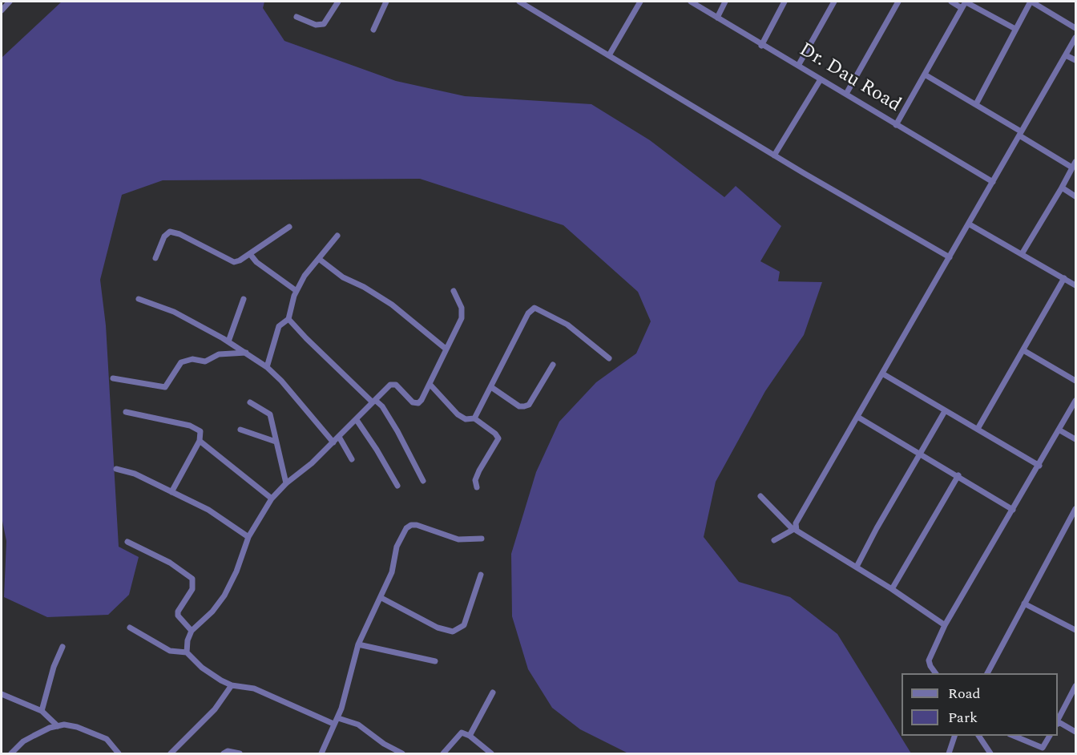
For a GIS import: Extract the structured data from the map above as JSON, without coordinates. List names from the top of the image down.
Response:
{
  "streets": {
    "street": ["Dr. Dau Road"]
  },
  "legend": ["Road", "Park"]
}
